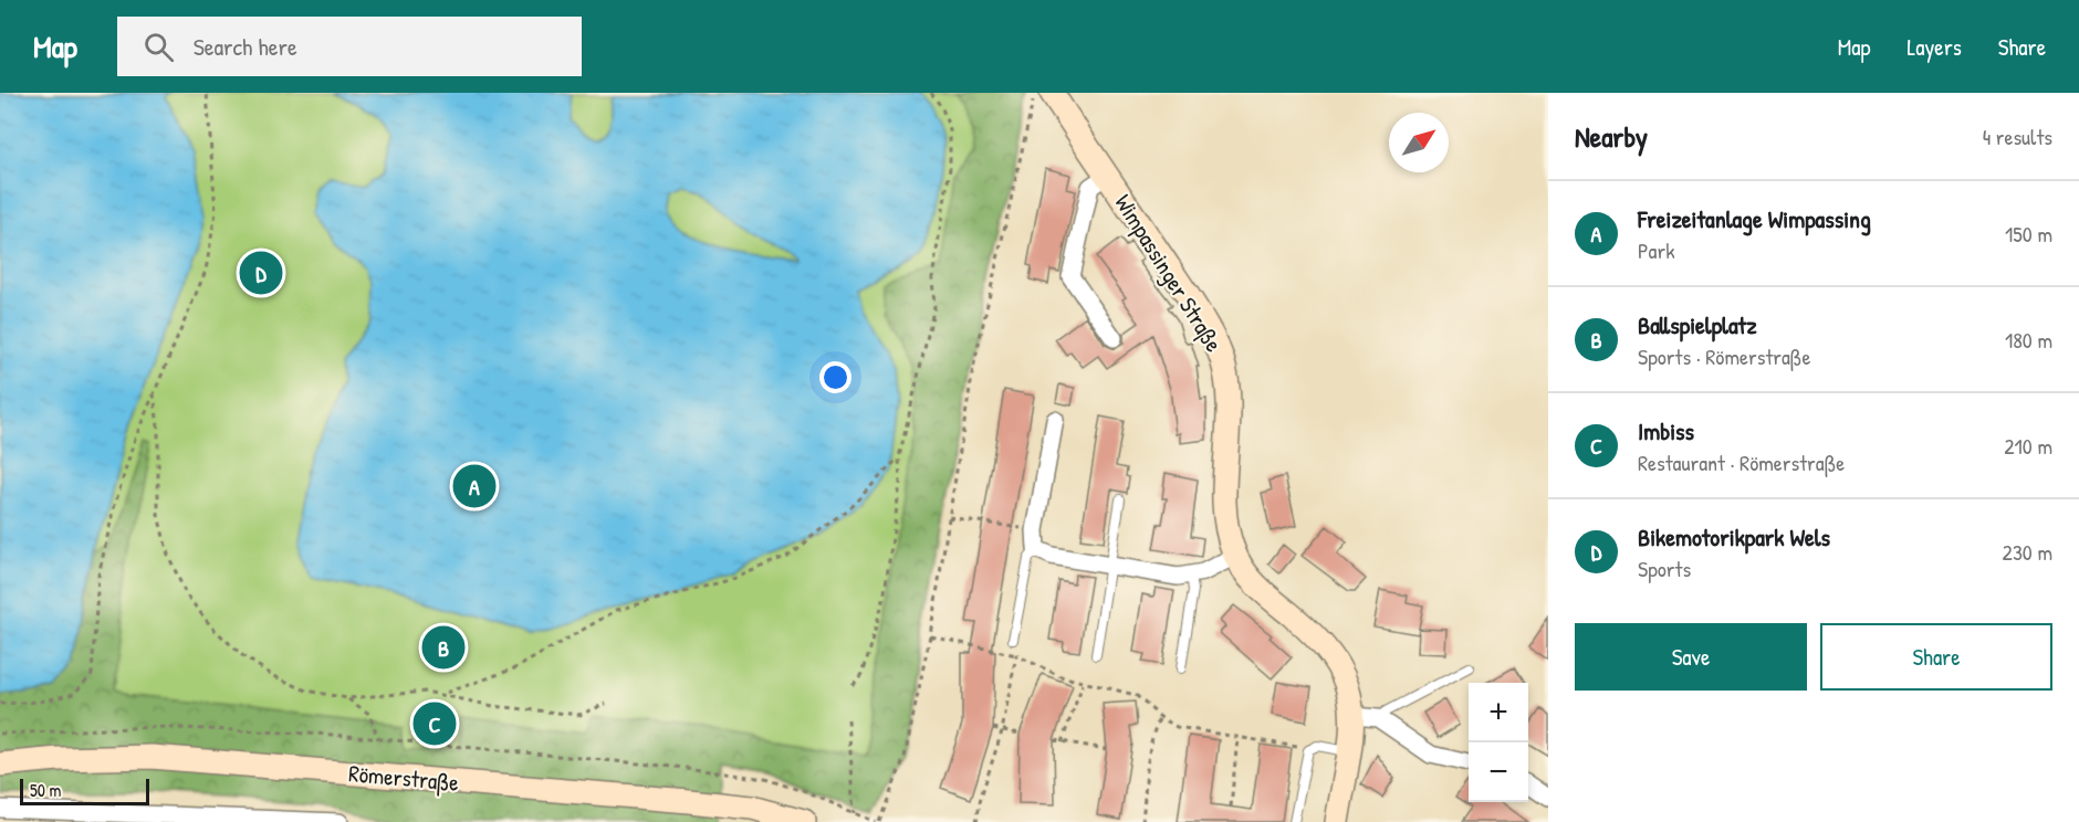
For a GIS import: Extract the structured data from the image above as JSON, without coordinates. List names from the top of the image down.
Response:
{
  "streets": {
    "street": ["Wimpassinger Straße", "Römerstraße"]
  },
  "scale_bar": "50 m",
  "north": "top right",
  "page": {
    "header": "Map",
    "search": "Search here",
    "nav": ["Map", "Layers", "Share"],
    "heading": ["Nearby", "4 results"],
    "list": [
      {
        "mark": "A",
        "name": "Freizeitanlage Wimpassing",
        "note": "Park",
        "value": "150 m"
      },
      {
        "mark": "B",
        "name": "Ballspielplatz",
        "note": "Sports · Römerstraße",
        "value": "180 m"
      },
      {
        "mark": "C",
        "name": "Imbiss",
        "note": "Restaurant · Römerstraße",
        "value": "210 m"
      },
      {
        "mark": "D",
        "name": "Bikemotorikpark Wels",
        "note": "Sports",
        "value": "230 m"
      }
    ],
    "pins": [
      "D",
      "A",
      "B",
      "C"
    ],
    "buttons": ["Save", "Share"],
    "map_buttons": ["+", "−"],
    "scale": "50 m"
  }
}
